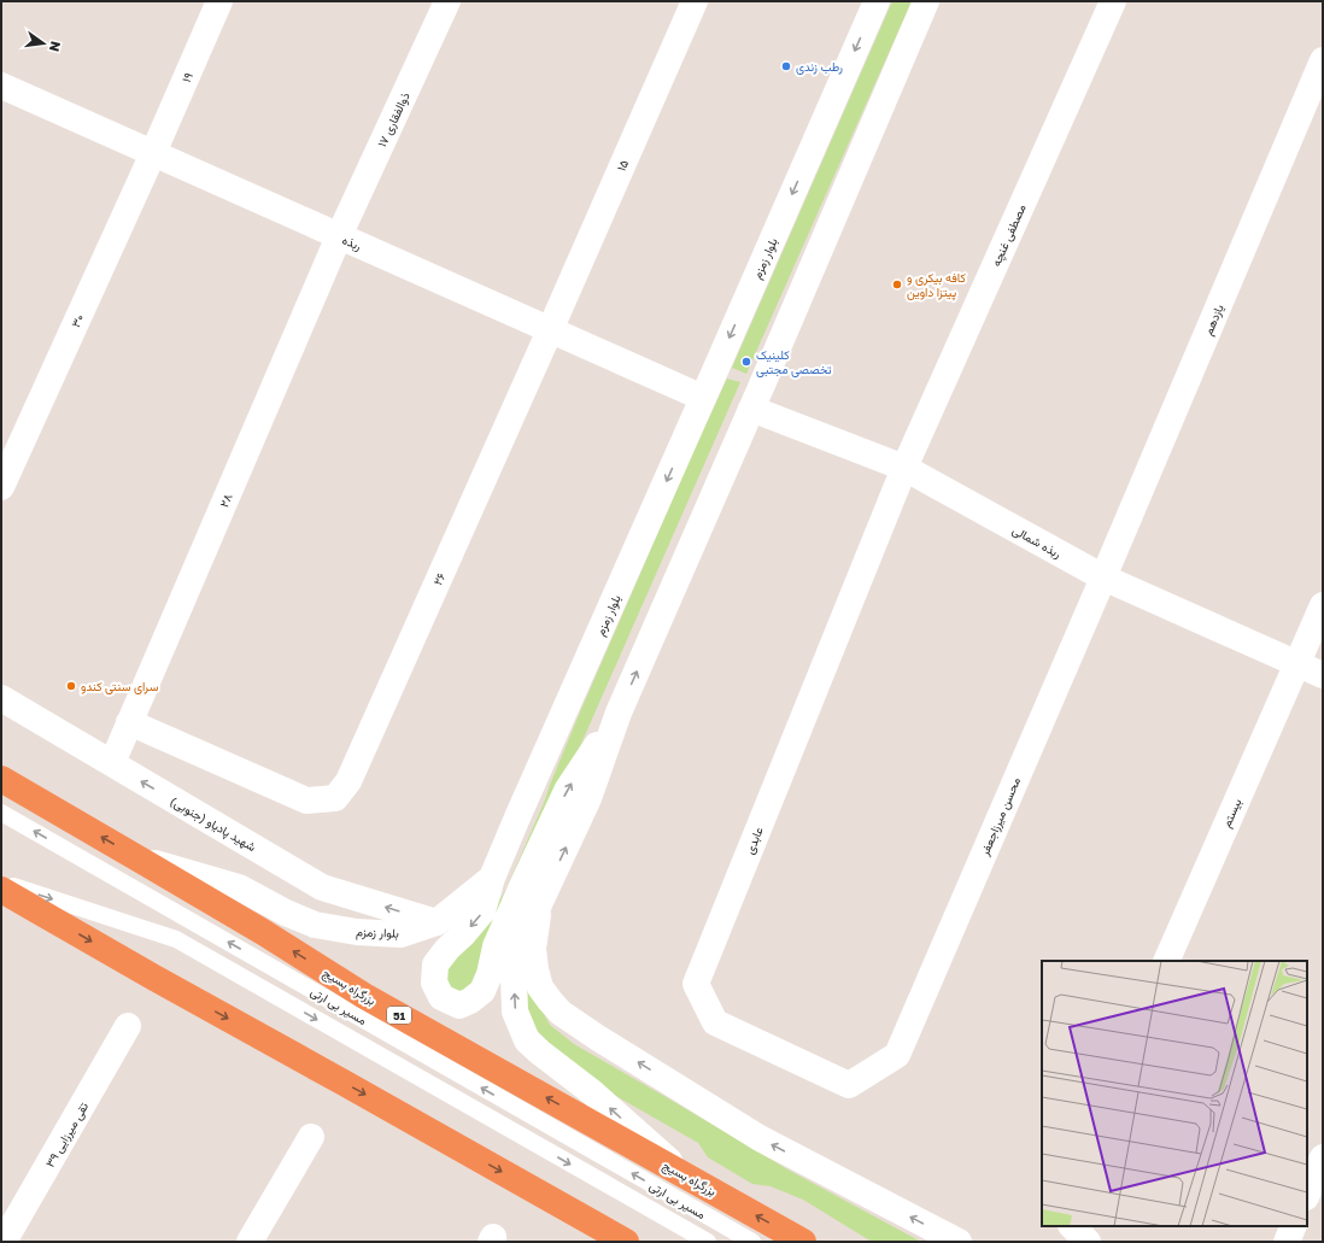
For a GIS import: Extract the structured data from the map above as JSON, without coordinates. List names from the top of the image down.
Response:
{
  "streets": {
    "highway": ["بزرگراه بسیج", "51"],
    "street": [
      "۱۹",
      "ذوالفقاری ۱۷",
      "۱۵",
      "مصطفی غنچه",
      "ربذه",
      "بلوار زمزم",
      "یازدهم",
      "۳۰",
      "۲۸",
      "ربذه شمالی",
      "۲۶",
      "بیستم",
      "محسن میرزاجعفر",
      "شهید پادیاو (جنوبی)",
      "عابدی",
      "تقی میرزایی ۳۹"
    ],
    "lane": ["مسیر بی ارتی"]
  },
  "crossings": [
    ["۱۹", "ربذه"],
    ["۱۹", "۳۰"],
    ["ذوالفقاری ۱۷", "ربذه"],
    ["ذوالفقاری ۱۷", "۲۸"],
    ["۱۵", "ربذه"],
    ["۱۵", "۲۶"],
    ["مصطفی غنچه", "ربذه شمالی"],
    ["مصطفی غنچه", "عابدی"],
    ["ربذه", "بلوار زمزم"],
    ["ربذه", "۳۰"],
    ["ربذه", "۲۸"],
    ["ربذه", "۲۶"],
    ["بلوار زمزم", "شهید پادیاو (جنوبی)"],
    ["بلوار زمزم", "بزرگراه بسیج"],
    ["یازدهم", "ربذه شمالی"],
    ["یازدهم", "محسن میرزاجعفر"],
    ["۲۸", "۲۶"],
    ["۲۸", "شهید پادیاو (جنوبی)"],
    ["ربذه شمالی", "بیستم"],
    ["ربذه شمالی", "محسن میرزاجعفر"],
    ["ربذه شمالی", "عابدی"],
    ["محسن میرزاجعفر", "عابدی"]
  ],
  "one_way": ["شهید پادیاو (جنوبی)"],
  "places": [
    "رطب زندی",
    "کافه بیکری و پیتزا داوین",
    "کلینیک تخصصی مجتبی",
    "سرای سنتی کندو"
  ],
  "north": "right"
}
